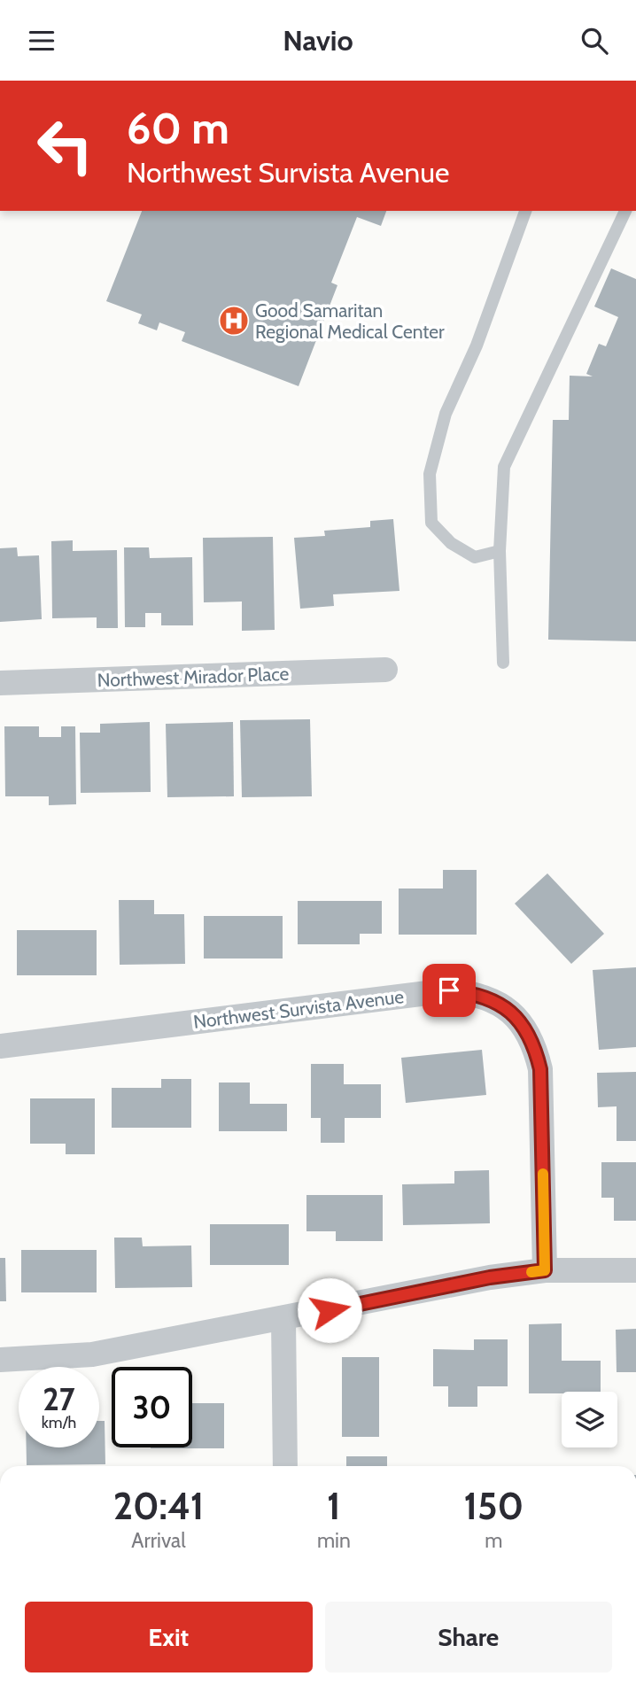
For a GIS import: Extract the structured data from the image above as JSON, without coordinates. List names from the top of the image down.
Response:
{
  "streets": {
    "street": ["Northwest Mirador Place", "Northwest Survista Avenue"]
  },
  "places": {
    "hospital": ["Good Samaritan Regional Medical Center"]
  },
  "page": {
    "header": "Navio",
    "turn": ["60 m", "Northwest Survista Avenue"],
    "speed": "27 km/h",
    "limit": "30",
    "eta": [
      "20:41",
      "Arrival",
      "1",
      "min",
      "150",
      "m"
    ],
    "buttons": ["Exit", "Share"]
  }
}
